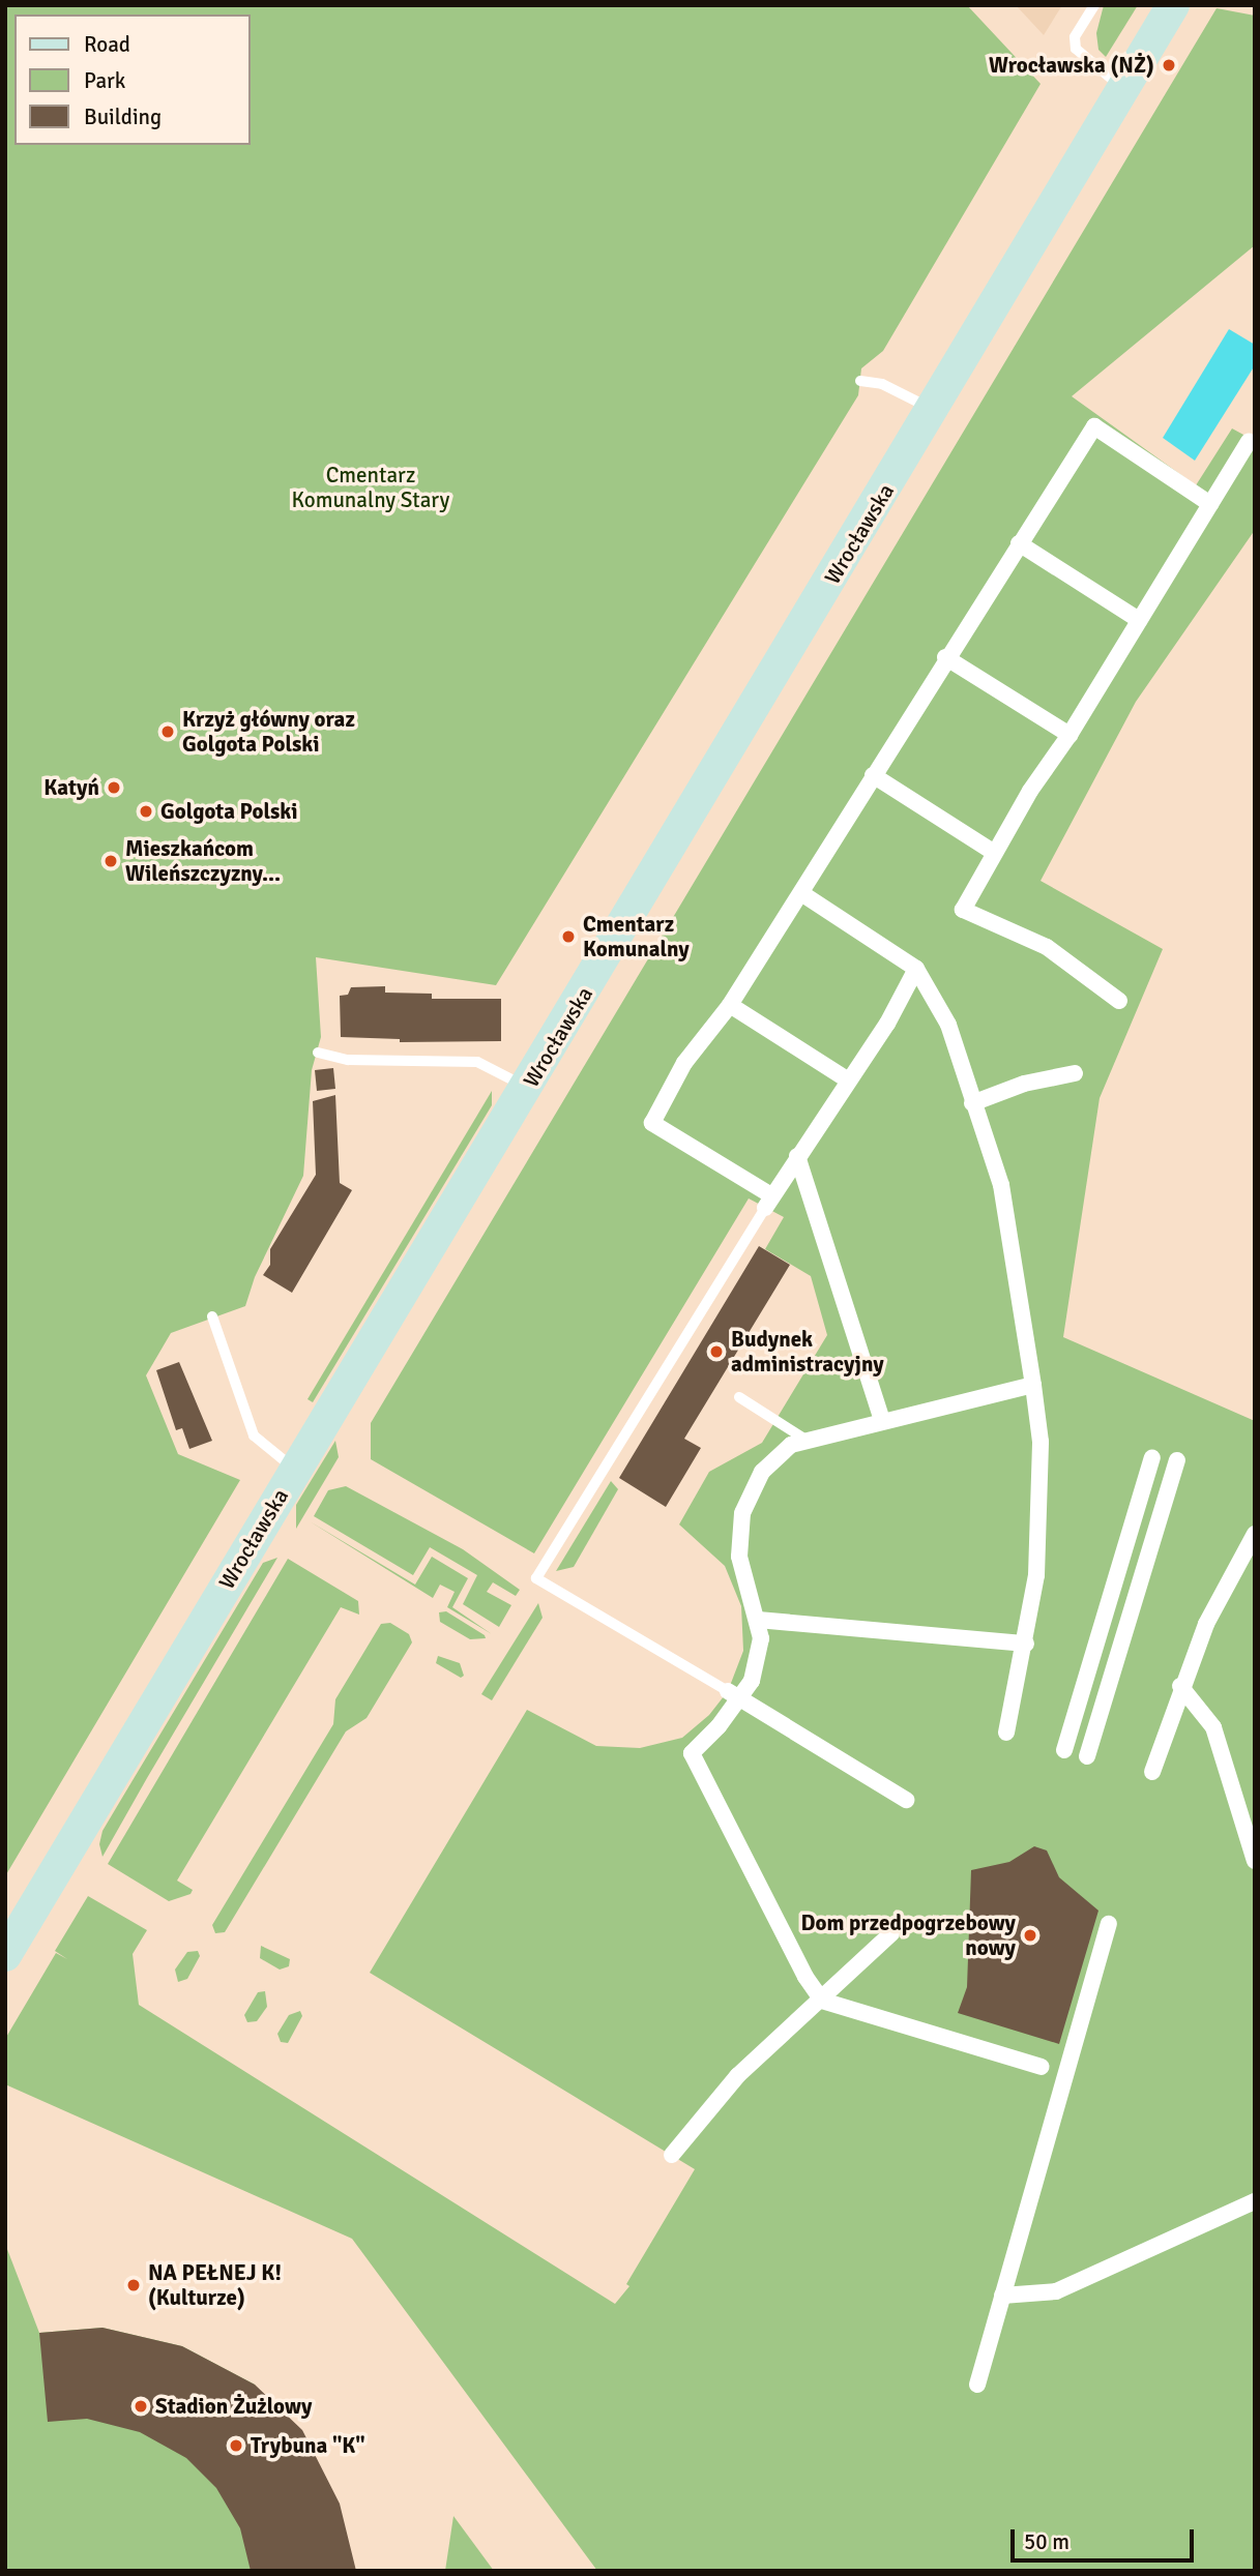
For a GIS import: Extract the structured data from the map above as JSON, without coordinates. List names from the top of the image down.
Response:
{
  "streets": {
    "main road": ["Wrocławska"]
  },
  "parks": ["Cmentarz Komunalny Stary"],
  "places": [
    "Wrocławska (NŻ)",
    "Krzyż główny oraz Golgota Polski",
    "Katyń",
    "Golgota Polski",
    "Mieszkańcom Wileńszczyzny...",
    "Cmentarz Komunalny",
    "Budynek administracyjny",
    "Dom przedpogrzebowy nowy",
    "NA PEŁNEJ K! (Kulturze)",
    "Stadion Żużlowy",
    "Trybuna \"K\""
  ],
  "legend": ["Road", "Park", "Building"],
  "scale_bar": "50 m"
}
